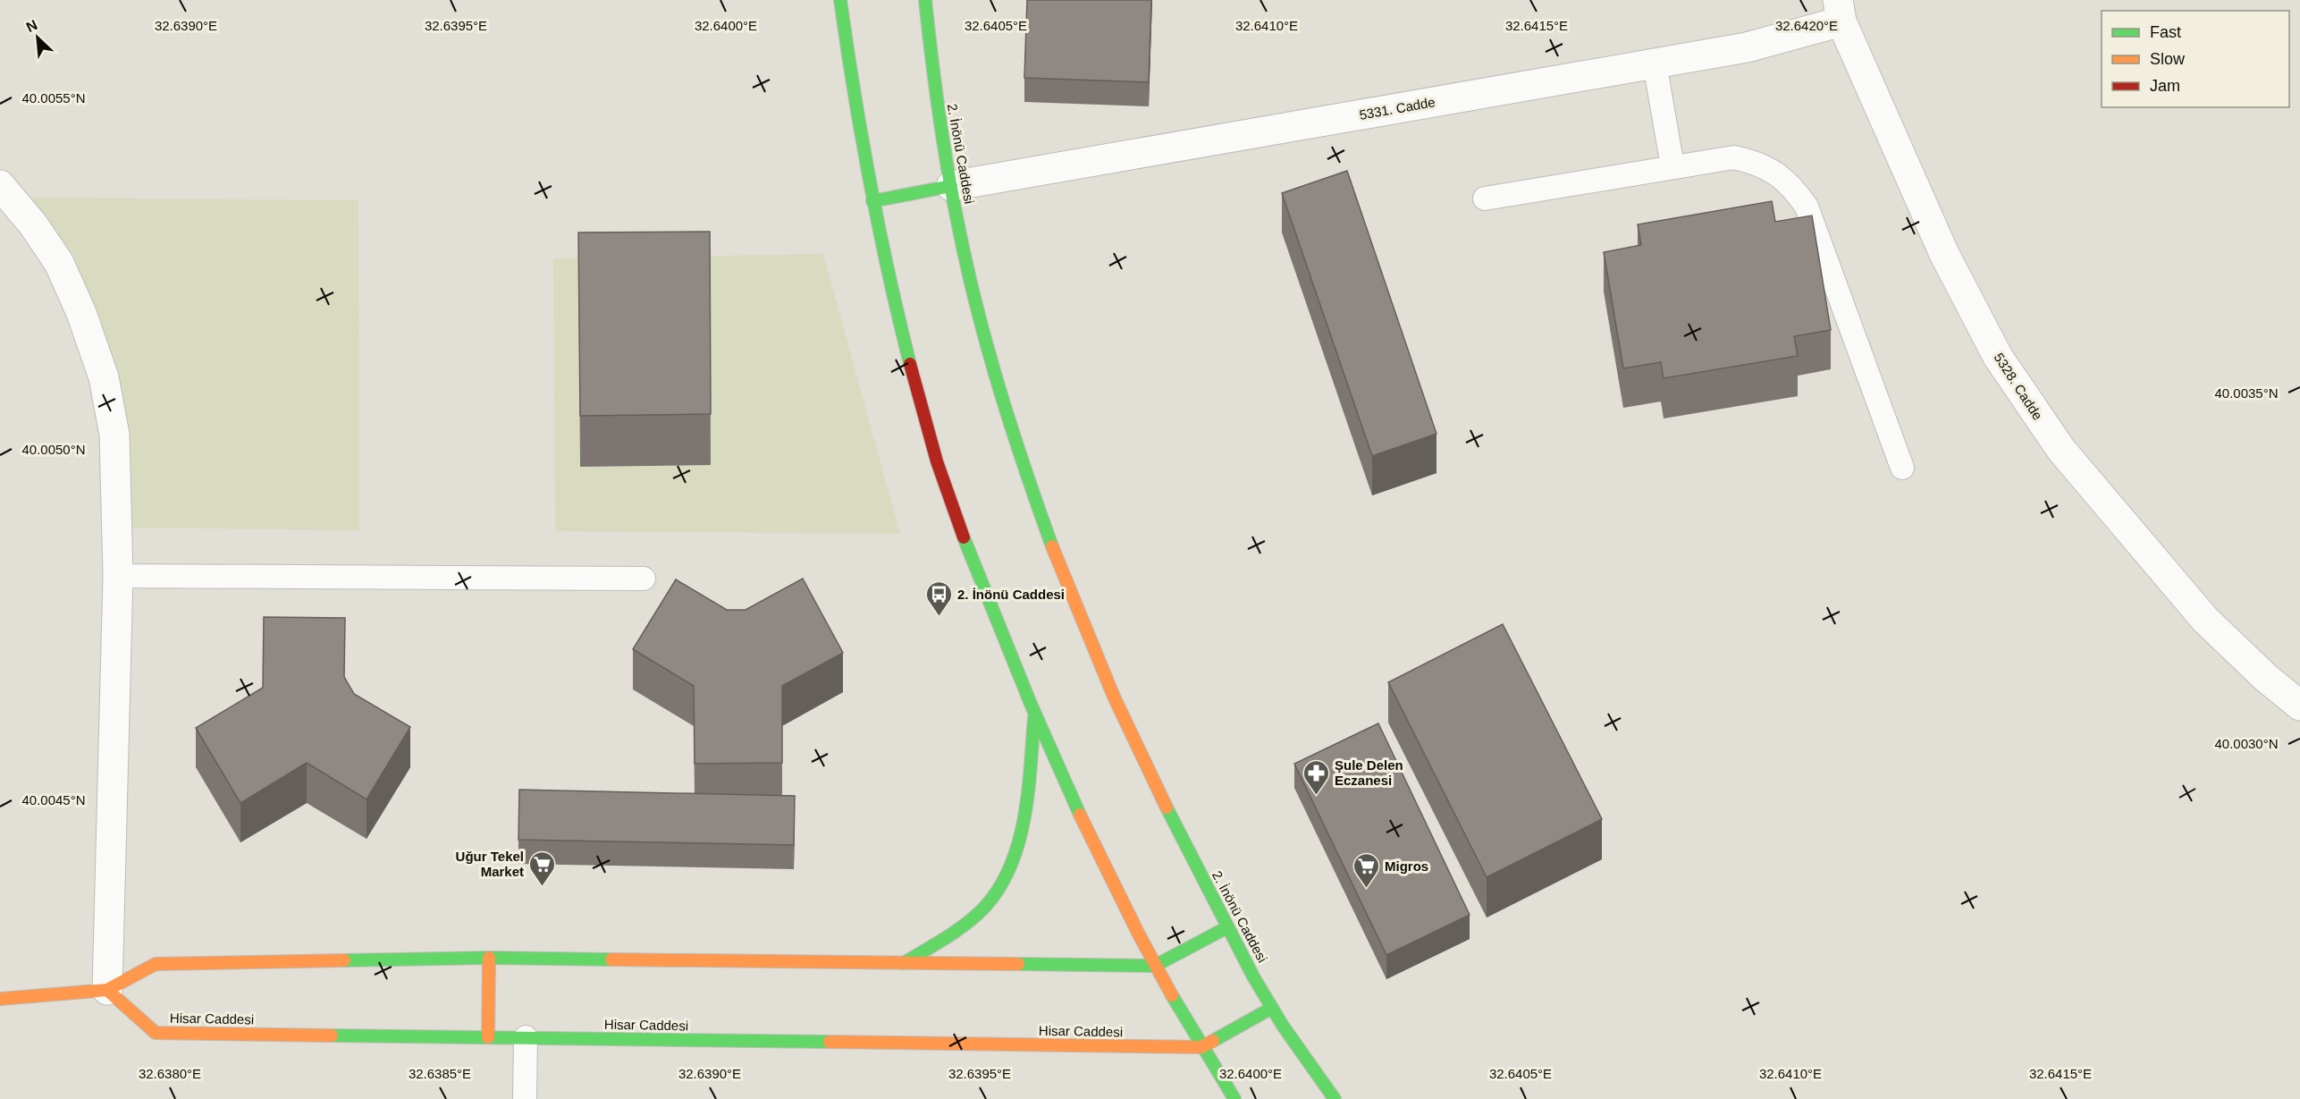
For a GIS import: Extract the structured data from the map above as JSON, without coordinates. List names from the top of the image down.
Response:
{
  "streets": {
    "street": [
      "5331. Cadde",
      "2. İnönü Caddesi",
      "5328. Cadde",
      "Hisar Caddesi"
    ]
  },
  "crossings": [
    ["5331. Cadde", "2. İnönü Caddesi"],
    ["5331. Cadde", "5328. Cadde"]
  ],
  "places": {
    "bus stop": ["2. İnönü Caddesi"],
    "pharmacy": ["Şule Delen Eczanesi"],
    "supermarket": ["Uğur Tekel Market", "Migros"]
  },
  "legend": ["Fast", "Slow", "Jam"],
  "north": "top left",
  "coordinates": [
    "32.6390°E",
    "32.6395°E",
    "32.6400°E",
    "32.6405°E",
    "32.6410°E",
    "32.6415°E",
    "32.6420°E",
    "40.0055°N",
    "40.0035°N",
    "40.0050°N",
    "40.0030°N",
    "40.0045°N",
    "32.6380°E",
    "32.6385°E"
  ]
}
